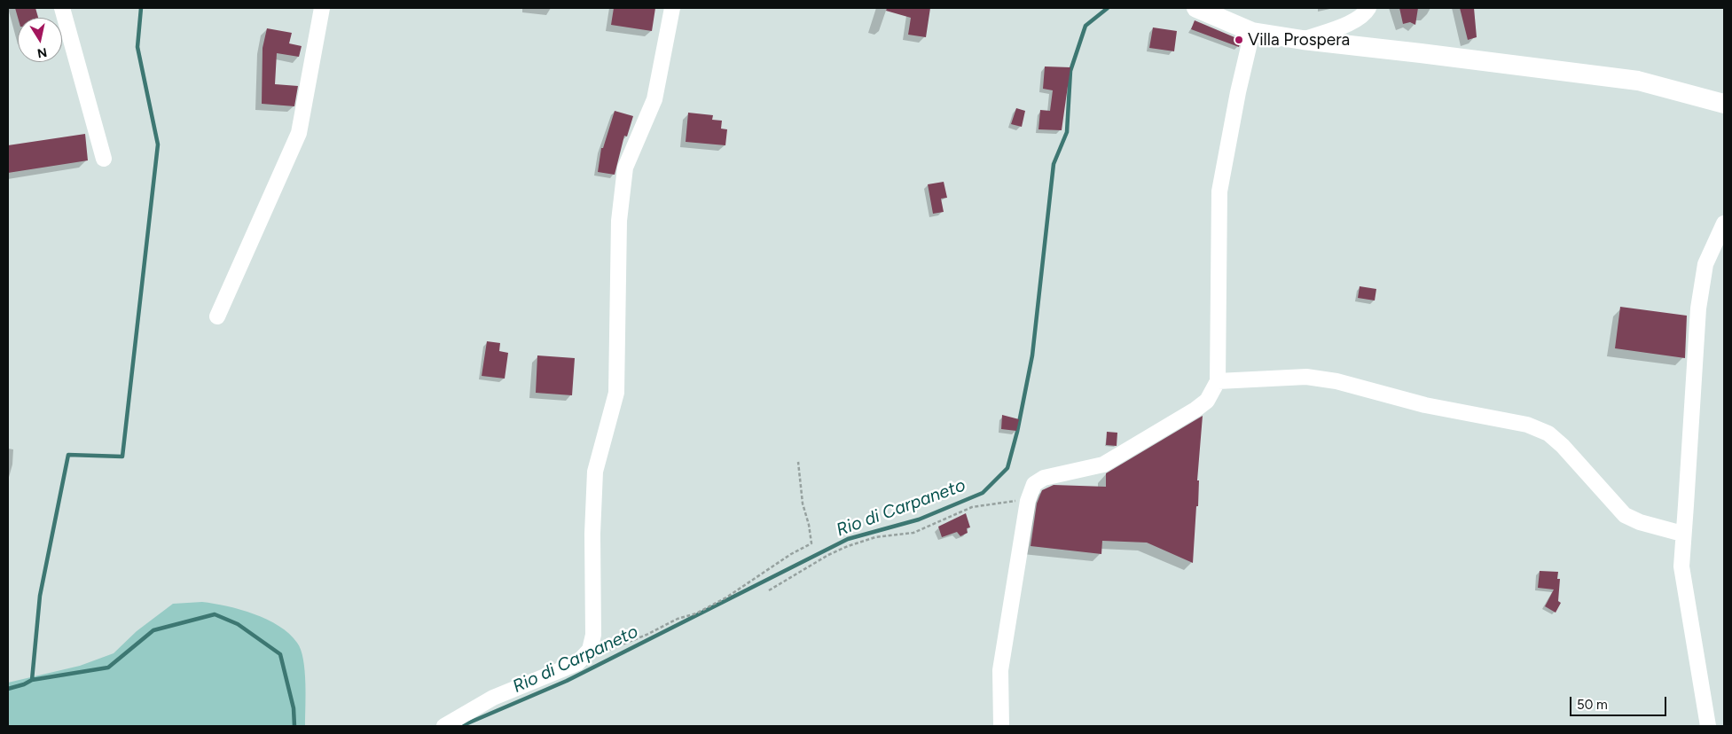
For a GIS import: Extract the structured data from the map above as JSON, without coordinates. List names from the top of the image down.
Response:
{
  "water": ["Rio di Carpaneto"],
  "places": ["Villa Prospera"],
  "scale_bar": "50 m",
  "north": "bottom"
}
